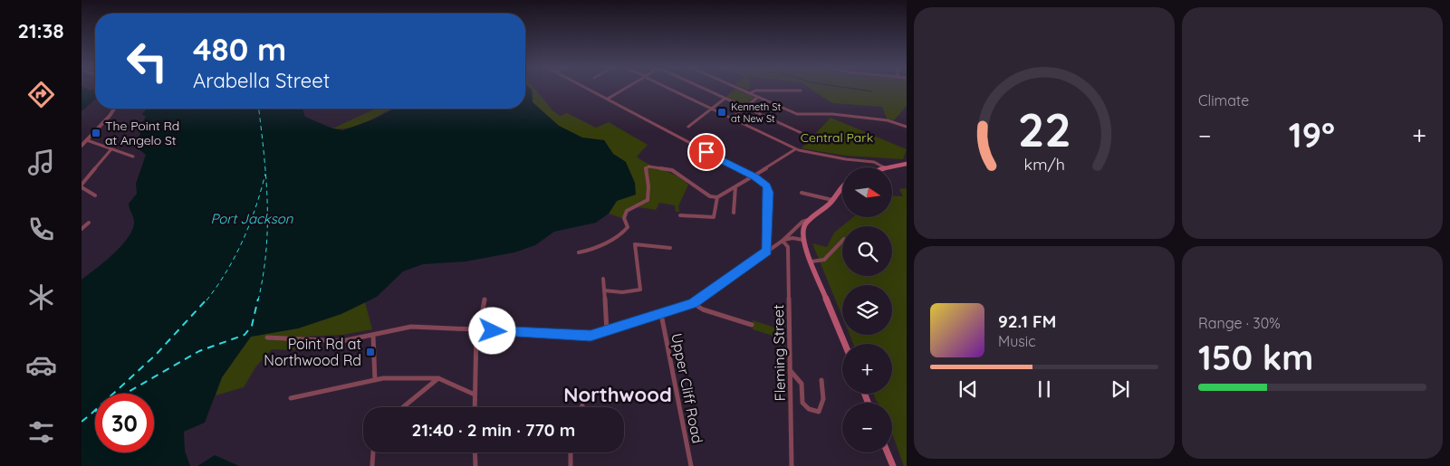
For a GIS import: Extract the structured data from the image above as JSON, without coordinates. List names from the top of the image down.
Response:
{
  "streets": {
    "street": ["Fleming Street", "Upper Cliff Road"]
  },
  "districts": ["Northwood"],
  "water": ["Port Jackson"],
  "parks": ["Central Park"],
  "places": {
    "transit": ["Kenneth St at New St", "The Point Rd at Angelo St", "Point Rd at Northwood Rd"]
  },
  "north": "right",
  "page": {
    "tabs": "21:38",
    "tile": [
      "Climate",
      ["Range · 30%", "150 km"]
    ],
    "turn": ["480 m", "Arabella Street"],
    "heat": ["−", "19°", "+"],
    "map_buttons": ["+", "−"],
    "song": ["92.1 FM", "Music"],
    "limit": "30",
    "trip": "21:40 · 2 min · 770 m",
    "gauge": ["22", "km/h"]
  }
}
